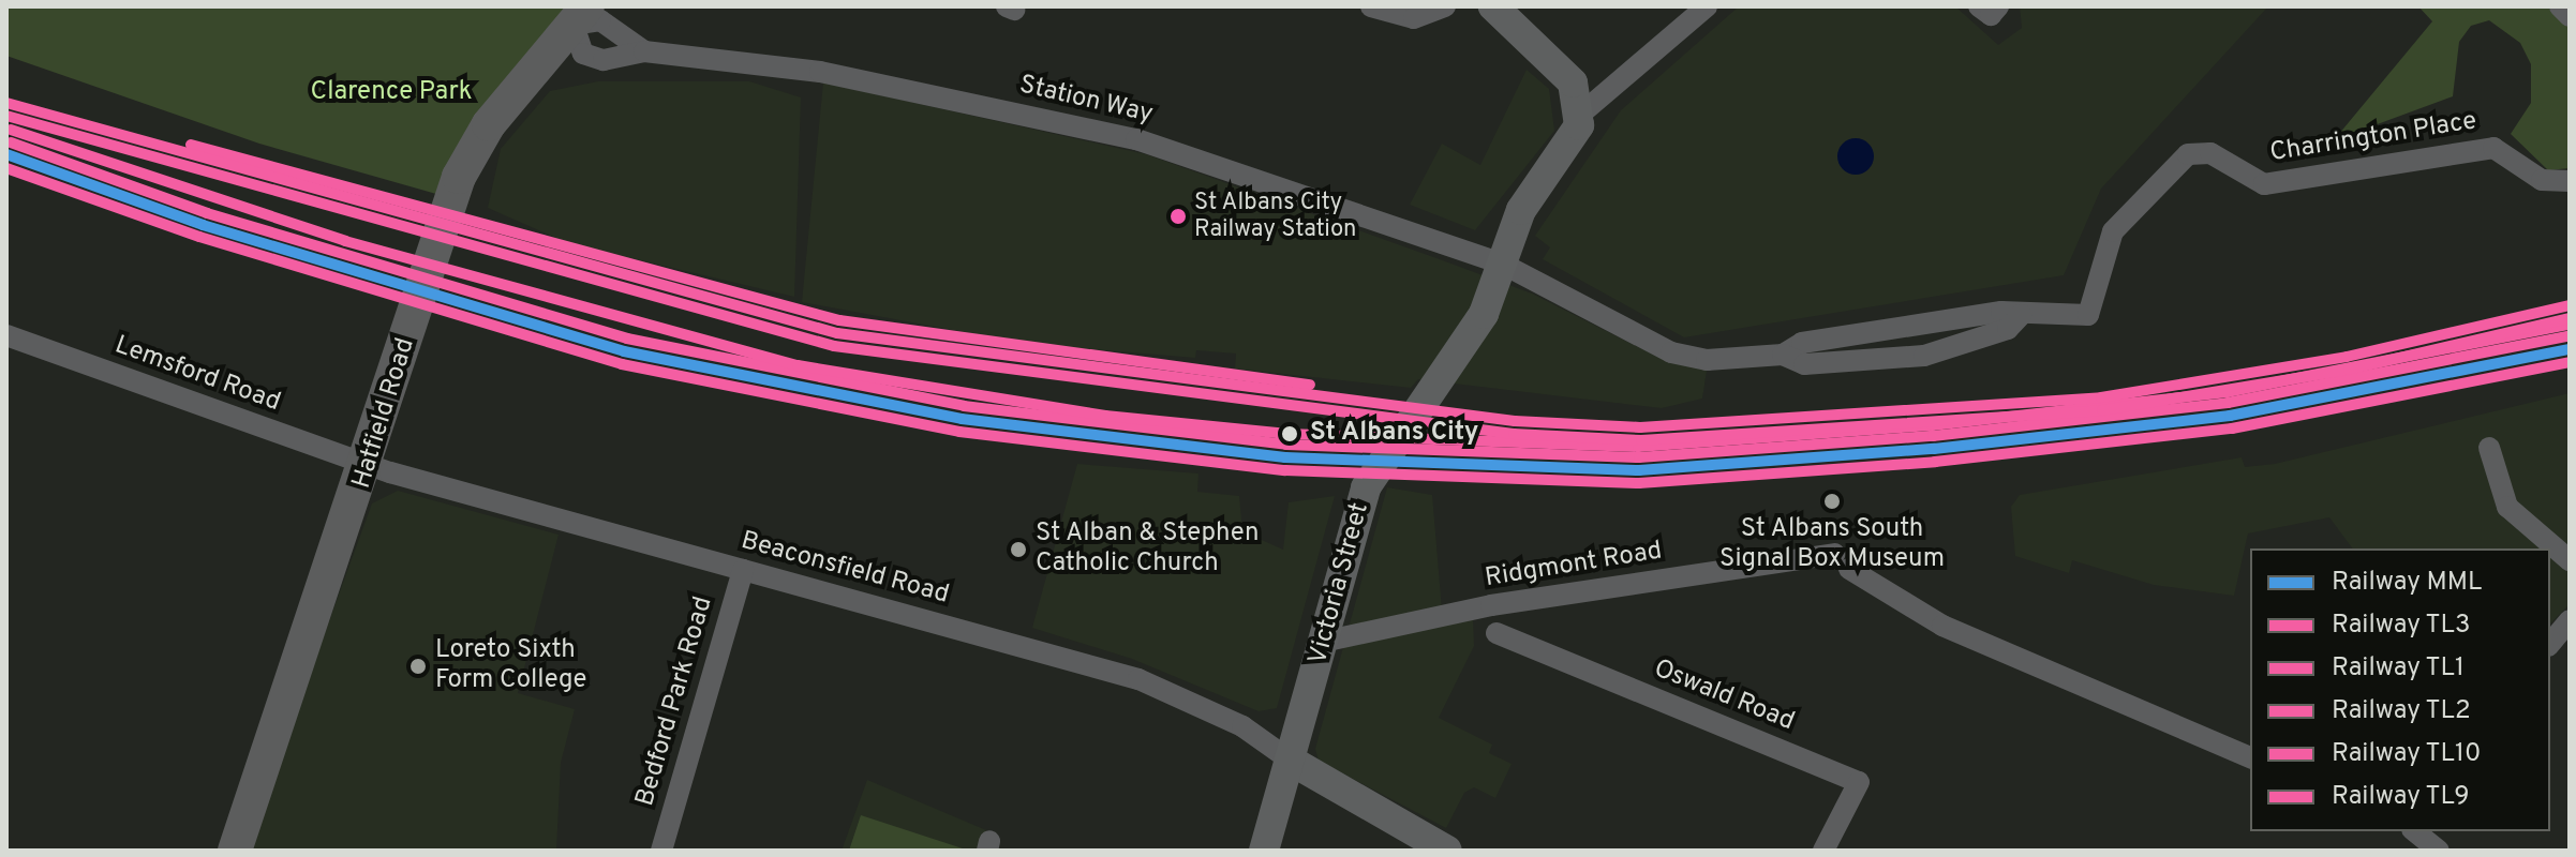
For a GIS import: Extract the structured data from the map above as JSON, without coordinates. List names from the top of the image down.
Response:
{
  "streets": {
    "main road": ["Hatfield Road", "Victoria Street"],
    "street": [
      "Station Way",
      "Charrington Place",
      "Lemsford Road",
      "Ridgmont Road",
      "Beaconsfield Road",
      "Oswald Road",
      "Bedford Park Road"
    ]
  },
  "crossings": [
    ["Station Way", "Charrington Place"],
    ["Station Way", "Hatfield Road"],
    ["Station Way", "Victoria Street"],
    ["Charrington Place", "Victoria Street"],
    ["Lemsford Road", "Hatfield Road"],
    ["Lemsford Road", "Beaconsfield Road"],
    ["Hatfield Road", "Beaconsfield Road"],
    ["Ridgmont Road", "Victoria Street"],
    ["Beaconsfield Road", "Victoria Street"],
    ["Beaconsfield Road", "Bedford Park Road"]
  ],
  "parks": ["Clarence Park"],
  "places": [
    "St Albans City Railway Station",
    "St Albans City",
    "St Albans South Signal Box Museum",
    "St Alban & Stephen Catholic Church",
    "Loreto Sixth Form College"
  ],
  "lines": [
    "rail line TL10",
    "rail line TL9",
    "rail line TL2",
    "rail line TL1",
    "rail line MML",
    "rail line TL3"
  ],
  "legend": [
    "Railway MML",
    "Railway TL3",
    "Railway TL1",
    "Railway TL2",
    "Railway TL10",
    "Railway TL9"
  ]
}
